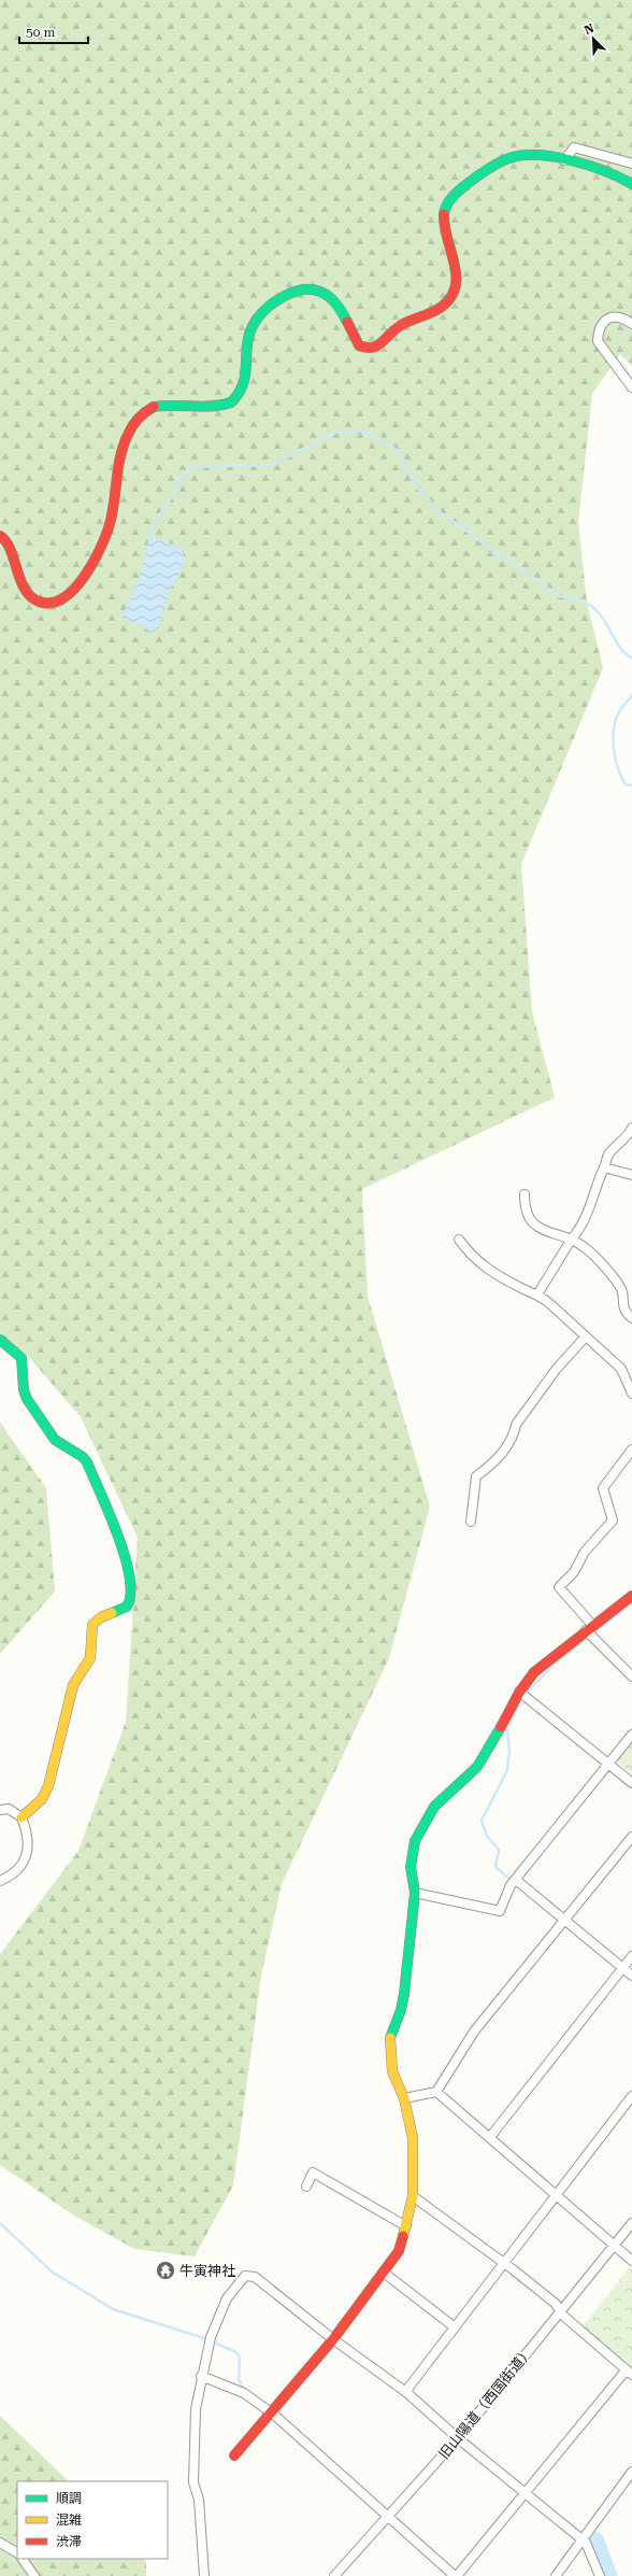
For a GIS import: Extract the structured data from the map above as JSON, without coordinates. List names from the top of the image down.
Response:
{
  "streets": {
    "street": ["旧山陽道（西国街道）"]
  },
  "places": {
    "temple": ["牛寅神社"]
  },
  "legend": ["順調", "混雑", "渋滞"],
  "scale_bar": "50 m",
  "north": "top left"
}
